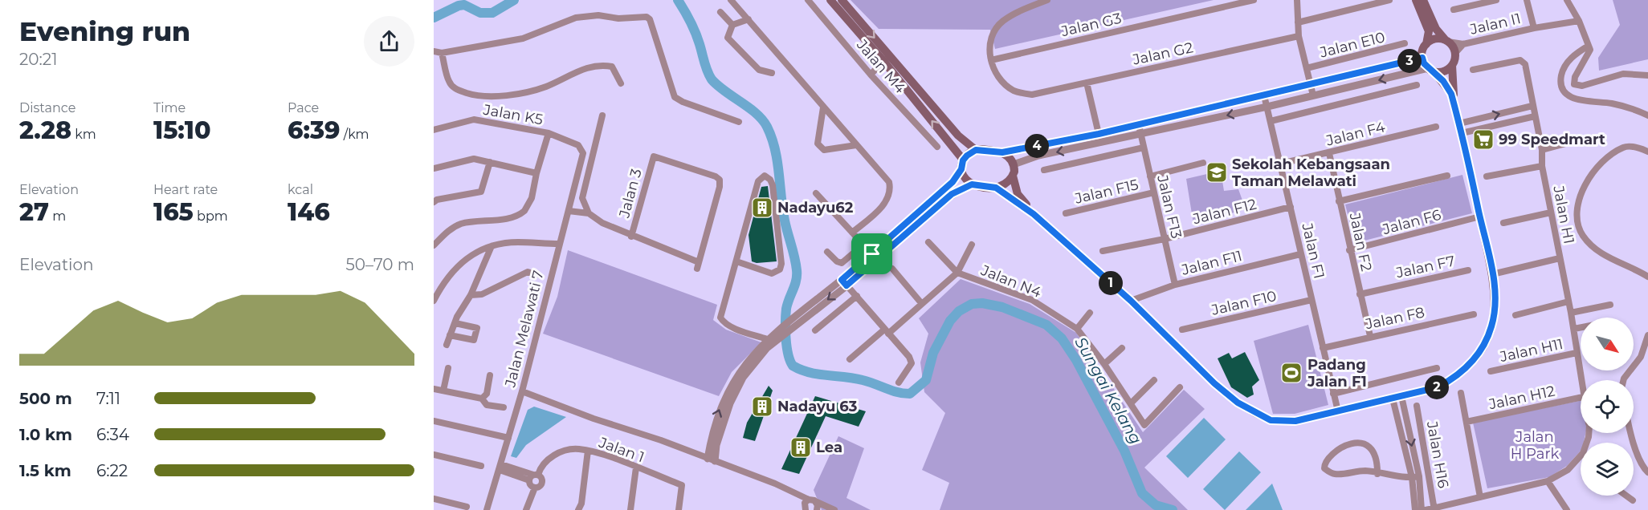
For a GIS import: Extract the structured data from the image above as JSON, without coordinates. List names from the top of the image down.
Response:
{
  "streets": {
    "street": [
      "Jalan I1",
      "Jalan G3",
      "Jalan E10",
      "Jalan G2",
      "Jalan M4",
      "Jalan K5",
      "Jalan F4",
      "Jalan F15",
      "Jalan 3",
      "Jalan F13",
      "Jalan F12",
      "Jalan H1",
      "Jalan F6",
      "Jalan F2",
      "Jalan F1",
      "Jalan F11",
      "Jalan F7",
      "Jalan N4",
      "Jalan F10",
      "Jalan F8",
      "Jalan Melawati 7",
      "Jalan H11",
      "Jalan H12",
      "Jalan 1",
      "Jalan H16"
    ]
  },
  "crossings": [
    ["Jalan G3", "Jalan G2"],
    ["Jalan K5", "Jalan Melawati 7"],
    ["Jalan F4", "Jalan F2"],
    ["Jalan F4", "Jalan F1"],
    ["Jalan F15", "Jalan F13"],
    ["Jalan F13", "Jalan F12"],
    ["Jalan F13", "Jalan F11"],
    ["Jalan F12", "Jalan F1"],
    ["Jalan H1", "Jalan H11"],
    ["Jalan H1", "Jalan H16"],
    ["Jalan F6", "Jalan F2"],
    ["Jalan F2", "Jalan F7"],
    ["Jalan F2", "Jalan F8"],
    ["Jalan F1", "Jalan F11"],
    ["Jalan F1", "Jalan F10"],
    ["Jalan F1", "Jalan F8"]
  ],
  "water": ["Sungai Kelang"],
  "parks": ["Jalan H Park"],
  "places": {
    "supermarket": ["99 Speedmart"],
    "school or university": ["Sekolah Kebangsaan Taman Melawati"],
    "building": ["Nadayu62", "Nadayu 63", "Lea"],
    "sports": ["Padang Jalan F1"]
  },
  "north": "bottom right",
  "page": {
    "heading": ["Evening run", "20:21"],
    "pins": [
      "3",
      "4",
      "1",
      "2"
    ],
    "stats": [
      ["Distance", "2.28 km"],
      ["Time", "15:10"],
      ["Pace", "6:39 /km"],
      ["Elevation", "27 m"],
      ["Heart rate", "165 bpm"],
      ["kcal", "146"]
    ],
    "chart": ["Elevation", "50–70 m"],
    "list": [
      {
        "name": "500 m",
        "note": "7:11"
      },
      {
        "name": "1.0 km",
        "note": "6:34"
      },
      {
        "name": "1.5 km",
        "note": "6:22"
      }
    ]
  }
}
